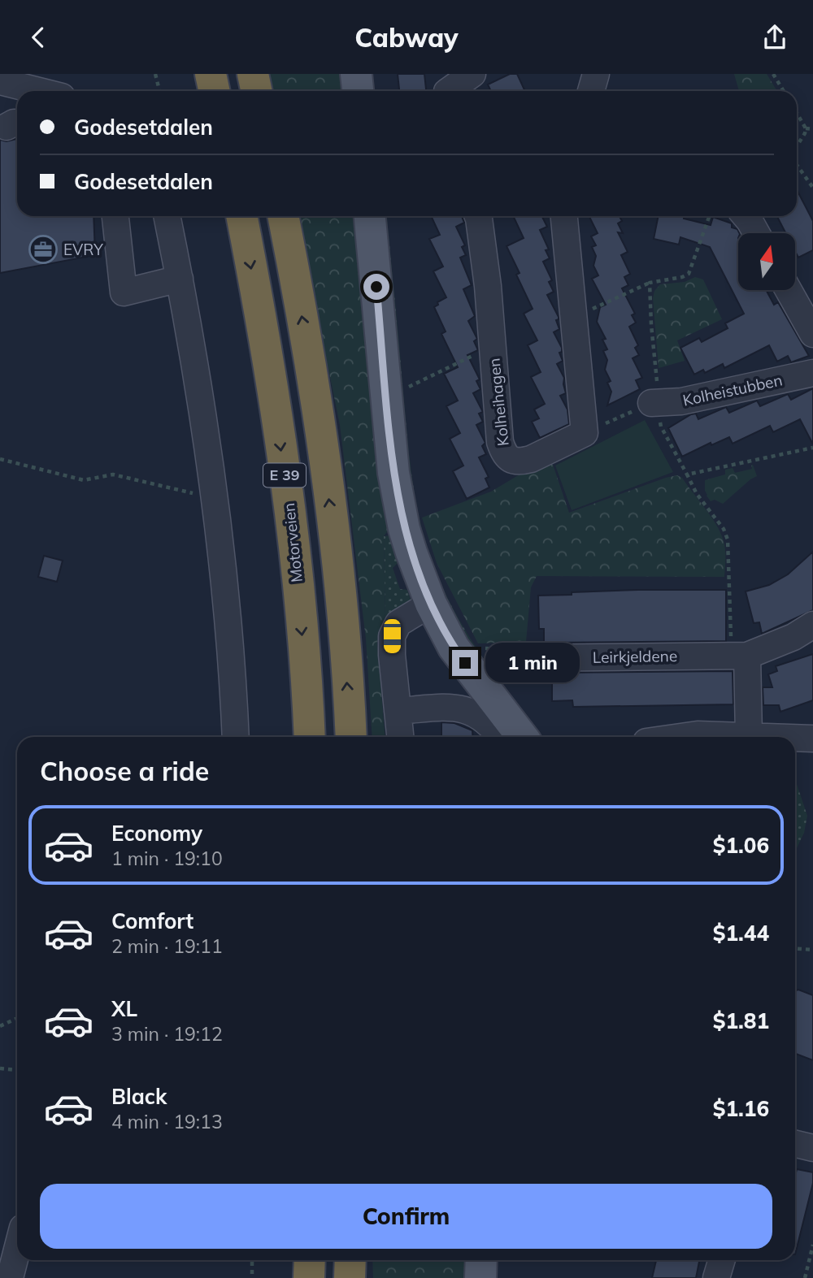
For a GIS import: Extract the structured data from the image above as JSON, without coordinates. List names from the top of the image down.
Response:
{
  "streets": {
    "highway": ["E 39", "Motorveien"],
    "street": ["Kolheistubben", "Kolheihagen", "Leirkjeldene"]
  },
  "places": {
    "office": ["EVRY"]
  },
  "north": "top",
  "page": {
    "header": "Cabway",
    "banner": ["Godesetdalen", "Godesetdalen"],
    "bubble": "1 min",
    "heading": "Choose a ride",
    "list": [
      {
        "name": "Economy",
        "note": "1 min · 19:10",
        "value": "$1.06"
      },
      {
        "name": "Comfort",
        "note": "2 min · 19:11",
        "value": "$1.44"
      },
      {
        "name": "XL",
        "note": "3 min · 19:12",
        "value": "$1.81"
      },
      {
        "name": "Black",
        "note": "4 min · 19:13",
        "value": "$1.16"
      }
    ],
    "buttons": "Confirm"
  }
}
